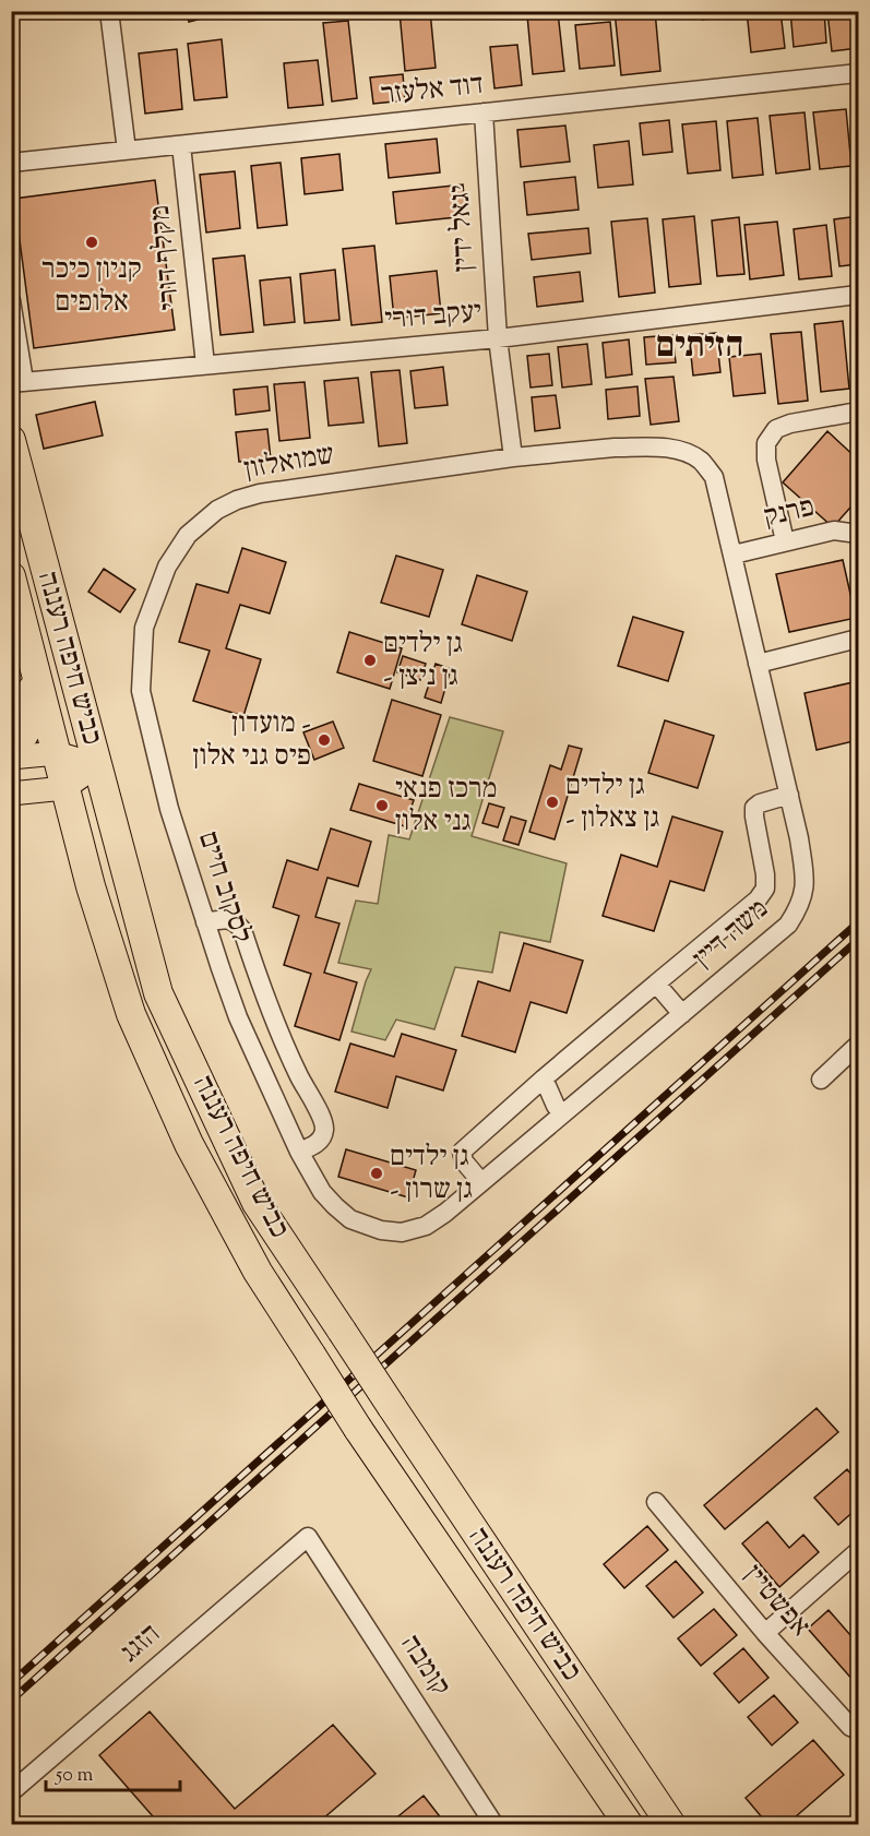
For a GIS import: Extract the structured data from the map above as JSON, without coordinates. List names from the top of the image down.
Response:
{
  "streets": {
    "highway": ["כביש חיפה רעננה"],
    "street": [
      "דוד אלעזר",
      "יגאל ידין",
      "מקלף דורי",
      "יעקב דורי",
      "שמואלזון",
      "פרנק",
      "לסקוב חיים",
      "משה דיין",
      "אפשטיין",
      "הזגג",
      "קומבה"
    ]
  },
  "crossings": [
    ["דוד אלעזר", "יגאל ידין"],
    ["דוד אלעזר", "מקלף דורי"],
    ["יגאל ידין", "יעקב דורי"],
    ["יגאל ידין", "שמואלזון"],
    ["יגאל ידין", "משה דיין"],
    ["מקלף דורי", "יעקב דורי"],
    ["שמואלזון", "לסקוב חיים"],
    ["שמואלזון", "משה דיין"],
    ["פרנק", "משה דיין"],
    ["לסקוב חיים", "משה דיין"],
    ["הזגג", "קומבה"]
  ],
  "districts": ["הזיתים"],
  "places": [
    "קניון כיכר אלופים",
    "גן ילדים - גן ניצן",
    "מועדון - פיס גני אלון",
    "גן ילדים - גן צאלון",
    "מרכז פנאי גני אלון",
    "גן ילדים - גן שרון"
  ],
  "scale_bar": "50 m"
}
